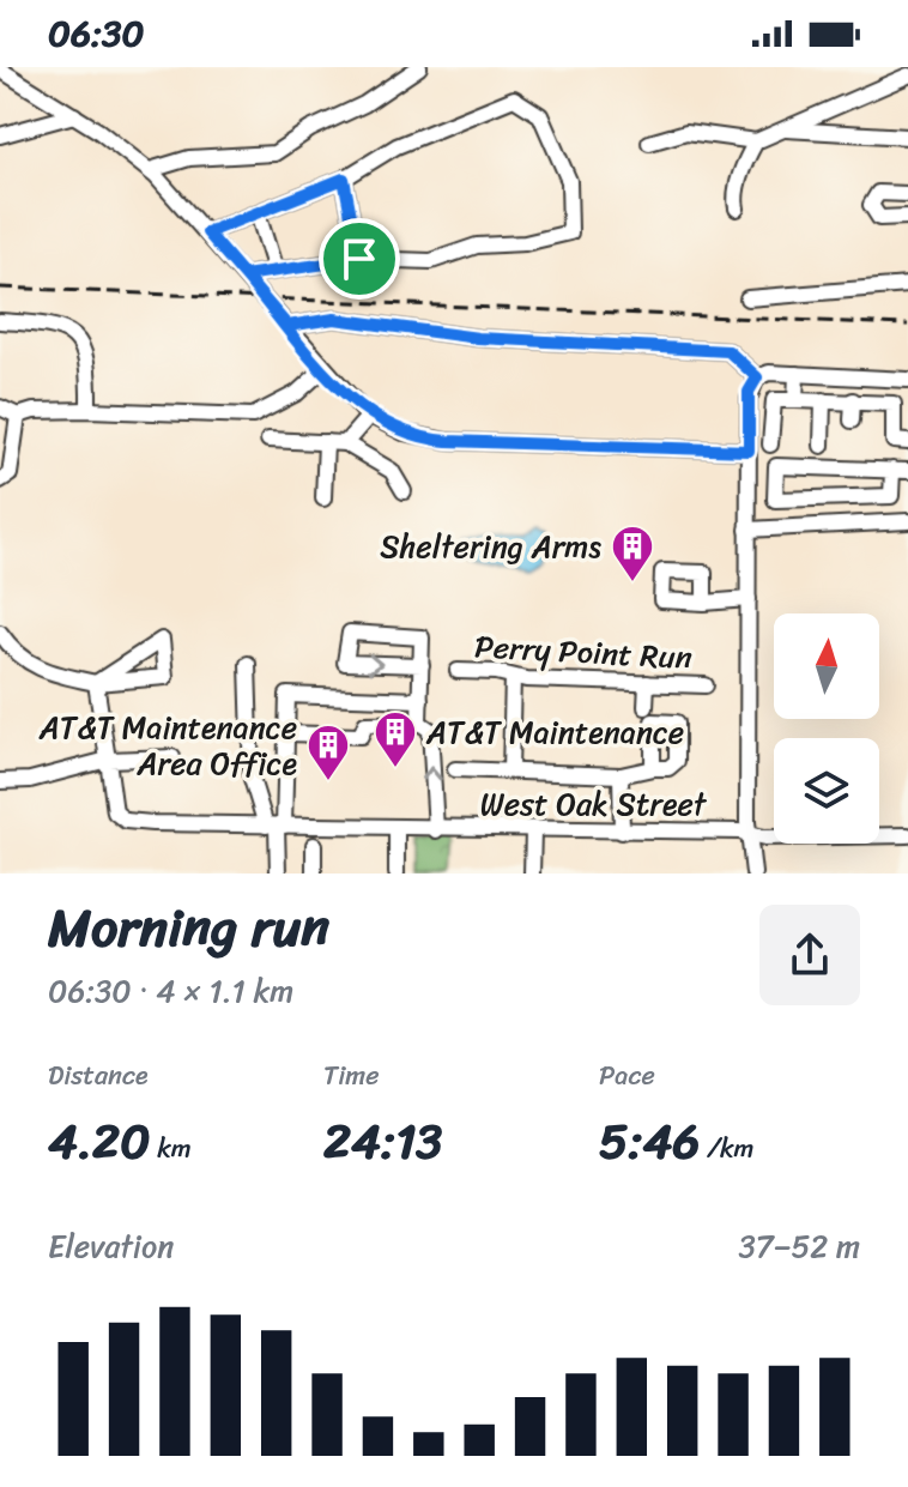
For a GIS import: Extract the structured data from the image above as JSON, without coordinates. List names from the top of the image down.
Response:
{
  "streets": {
    "street": ["Perry Point Run", "West Oak Street"]
  },
  "places": {
    "building": ["Sheltering Arms", "AT&T Maintenance", "AT&T Maintenance Area Office"]
  },
  "north": "top",
  "page": {
    "status": "06:30",
    "heading": ["Morning run", "06:30 · 4 × 1.1 km"],
    "stats": [
      ["Distance", "4.20 km"],
      ["Time", "24:13"],
      ["Pace", "5:46 /km"]
    ],
    "chart": ["Elevation", "37–52 m"]
  }
}
